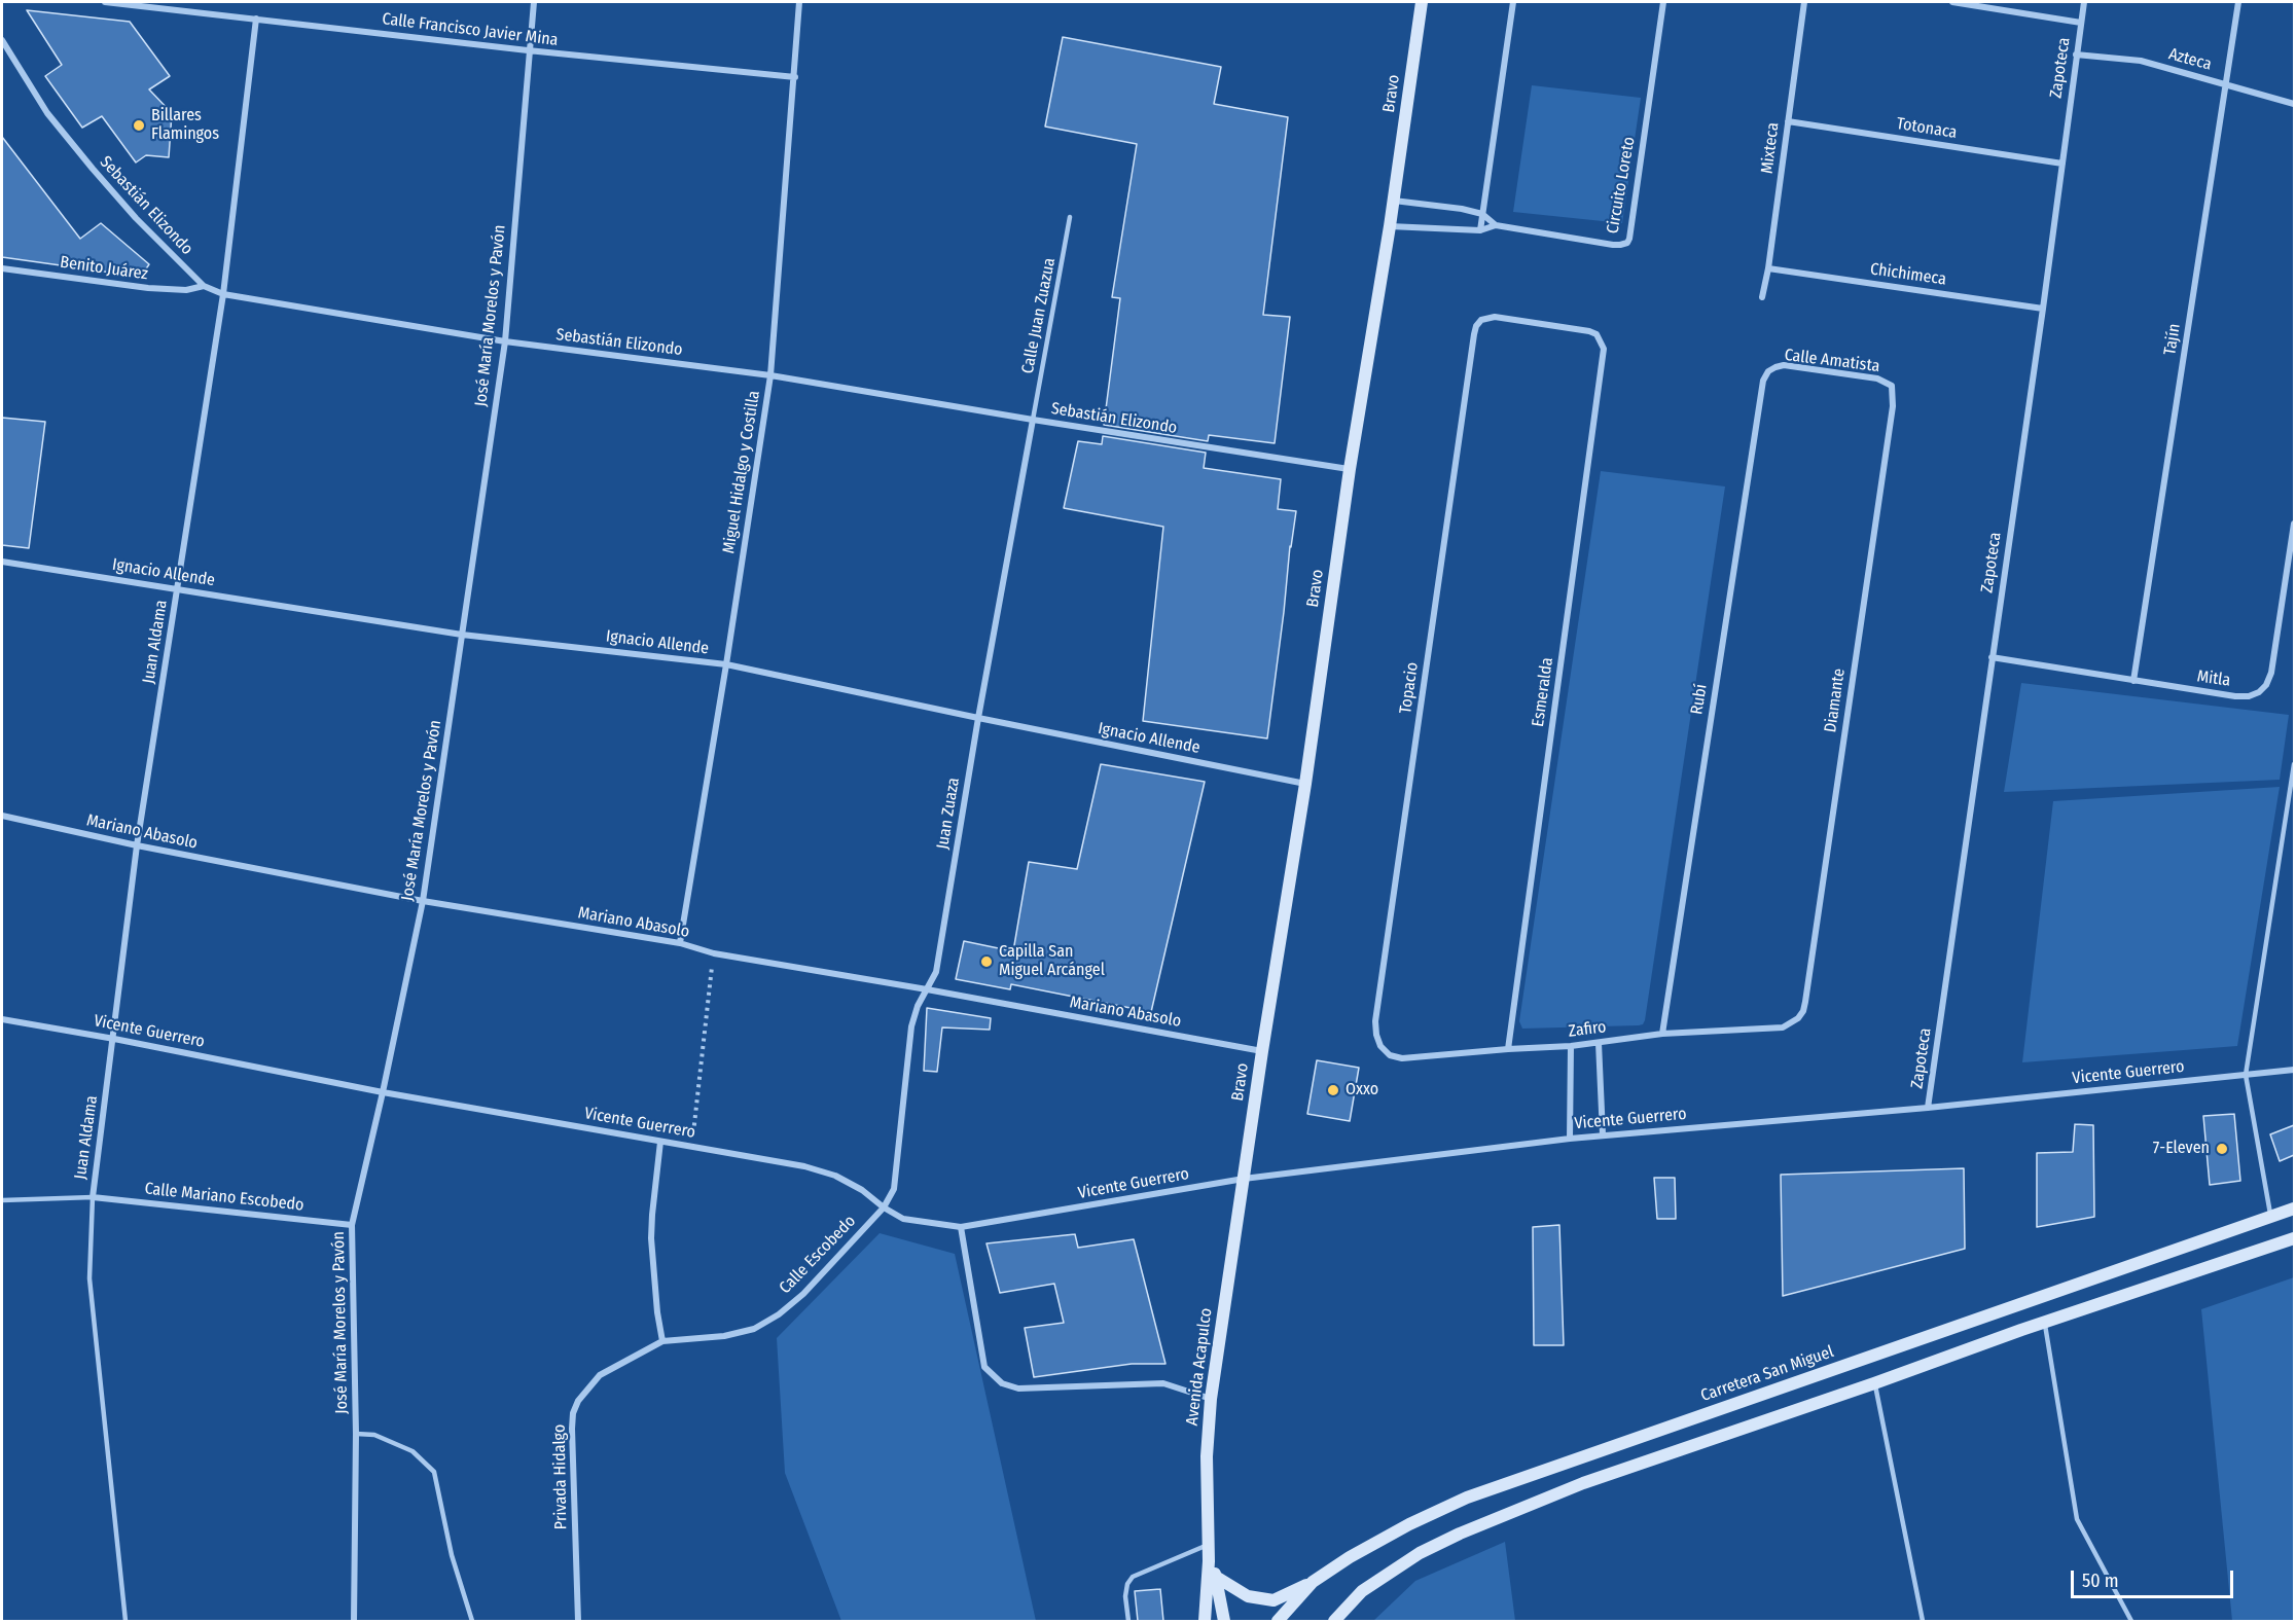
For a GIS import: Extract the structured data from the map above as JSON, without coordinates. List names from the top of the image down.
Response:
{
  "streets": {
    "main road": ["Bravo", "Avenida Acapulco", "Carretera San Miguel"],
    "street": [
      "Calle Francisco Javier Mina",
      "Azteca",
      "Zapoteca",
      "Totonaca",
      "Mixteca",
      "Circuito Loreto",
      "Sebastián Elizondo",
      "Benito Juárez",
      "Chichimeca",
      "José María Morelos y Pavón",
      "Tajín",
      "Calle Amatista",
      "Miguel Hidalgo y Costilla",
      "Ignacio Allende",
      "Juan Aldama",
      "Mitla",
      "Topacio",
      "Esmeralda",
      "Rubí",
      "Diamante",
      "Juan Zuaza",
      "Mariano Abasolo",
      "Zafiro",
      "Vicente Guerrero",
      "Calle Mariano Escobedo",
      "Calle Escobedo",
      "Privada Hidalgo"
    ],
    "lane": ["Calle Juan Zuazua"]
  },
  "crossings": [
    ["Calle Francisco Javier Mina", "José María Morelos y Pavón"],
    ["Calle Francisco Javier Mina", "Miguel Hidalgo y Costilla"],
    ["Calle Francisco Javier Mina", "Juan Aldama"],
    ["Azteca", "Zapoteca"],
    ["Azteca", "Tajín"],
    ["Zapoteca", "Totonaca"],
    ["Zapoteca", "Chichimeca"],
    ["Zapoteca", "Mitla"],
    ["Zapoteca", "Vicente Guerrero"],
    ["Bravo", "Sebastián Elizondo"],
    ["Bravo", "Ignacio Allende"],
    ["Bravo", "Mariano Abasolo"],
    ["Bravo", "Vicente Guerrero"],
    ["Bravo", "Avenida Acapulco"],
    ["Totonaca", "Mixteca"],
    ["Mixteca", "Chichimeca"],
    ["Sebastián Elizondo", "Benito Juárez"],
    ["Sebastián Elizondo", "José María Morelos y Pavón"],
    ["Sebastián Elizondo", "Calle Juan Zuazua"],
    ["Sebastián Elizondo", "Miguel Hidalgo y Costilla"],
    ["Sebastián Elizondo", "Juan Aldama"],
    ["Sebastián Elizondo", "Juan Zuaza"],
    ["José María Morelos y Pavón", "Ignacio Allende"],
    ["José María Morelos y Pavón", "Mariano Abasolo"],
    ["José María Morelos y Pavón", "Vicente Guerrero"],
    ["José María Morelos y Pavón", "Calle Mariano Escobedo"],
    ["Calle Juan Zuazua", "Juan Zuaza"],
    ["Tajín", "Mitla"],
    ["Calle Amatista", "Rubí"],
    ["Calle Amatista", "Diamante"],
    ["Miguel Hidalgo y Costilla", "Ignacio Allende"],
    ["Miguel Hidalgo y Costilla", "Mariano Abasolo"],
    ["Ignacio Allende", "Juan Aldama"],
    ["Ignacio Allende", "Juan Zuaza"],
    ["Juan Aldama", "Mariano Abasolo"],
    ["Juan Aldama", "Vicente Guerrero"],
    ["Juan Aldama", "Calle Mariano Escobedo"],
    ["Topacio", "Esmeralda"],
    ["Topacio", "Zafiro"],
    ["Esmeralda", "Zafiro"],
    ["Rubí", "Zafiro"],
    ["Diamante", "Zafiro"],
    ["Juan Zuaza", "Mariano Abasolo"],
    ["Juan Zuaza", "Vicente Guerrero"],
    ["Juan Zuaza", "Calle Escobedo"],
    ["Vicente Guerrero", "Calle Escobedo"],
    ["Vicente Guerrero", "Avenida Acapulco"],
    ["Calle Escobedo", "Privada Hidalgo"]
  ],
  "places": [
    "Billares Flamingos",
    "Capilla San Miguel Arcángel",
    "Oxxo",
    "7-Eleven"
  ],
  "scale_bar": "50 m"
}
